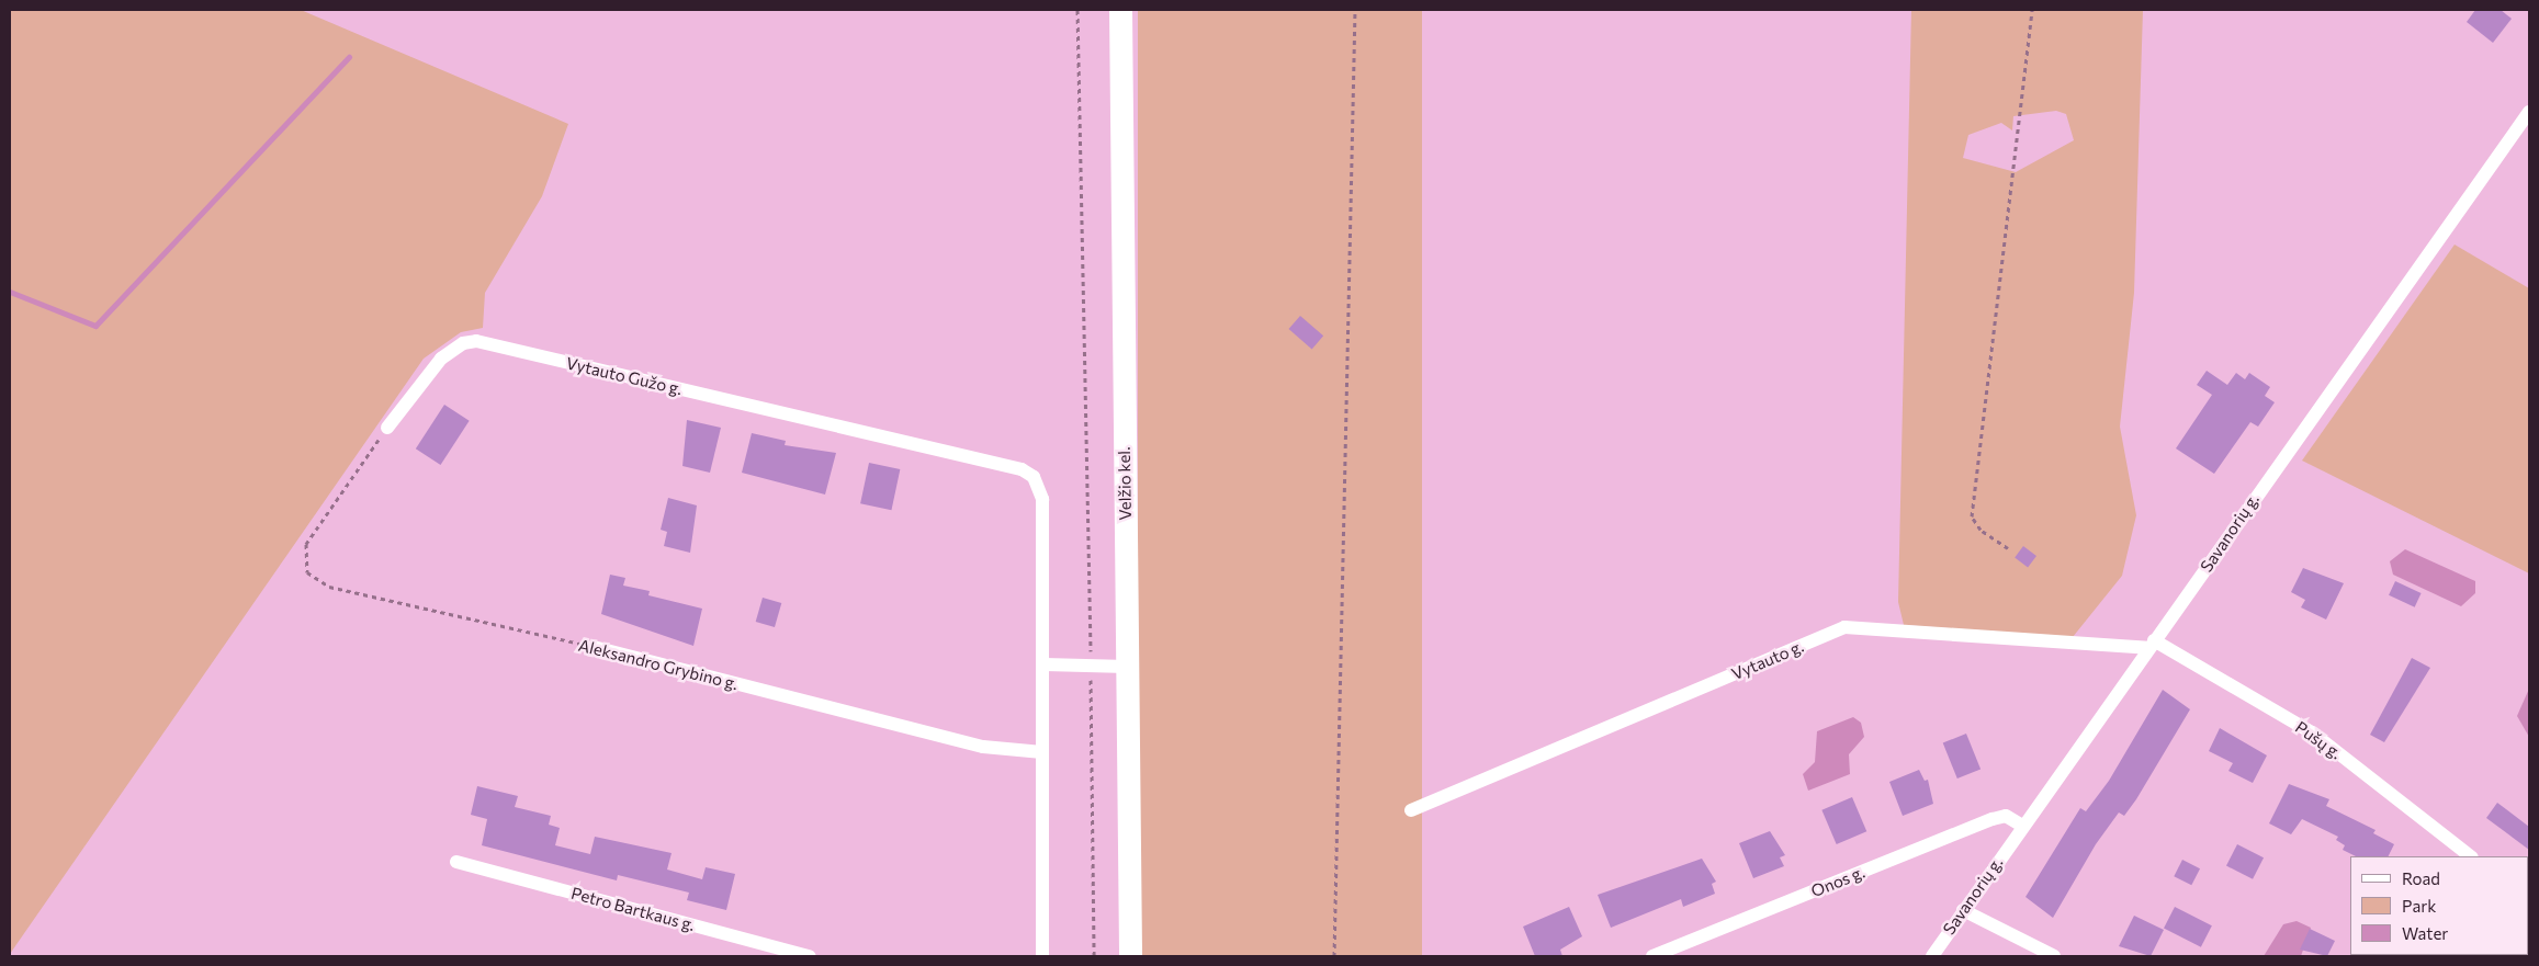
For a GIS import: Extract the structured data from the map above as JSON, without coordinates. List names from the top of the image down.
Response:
{
  "streets": {
    "main road": ["Velžio kel."],
    "street": [
      "Vytauto Gužo g.",
      "Savanorių g.",
      "Vytauto g.",
      "Aleksandro Grybino g.",
      "Pušų g.",
      "Onos g.",
      "Petro Bartkaus g."
    ]
  },
  "crossings": [
    ["Vytauto Gužo g.", "Aleksandro Grybino g."],
    ["Savanorių g.", "Vytauto g."],
    ["Savanorių g.", "Pušų g."],
    ["Savanorių g.", "Onos g."],
    ["Vytauto g.", "Pušų g."]
  ],
  "legend": ["Road", "Park", "Water"]
}
